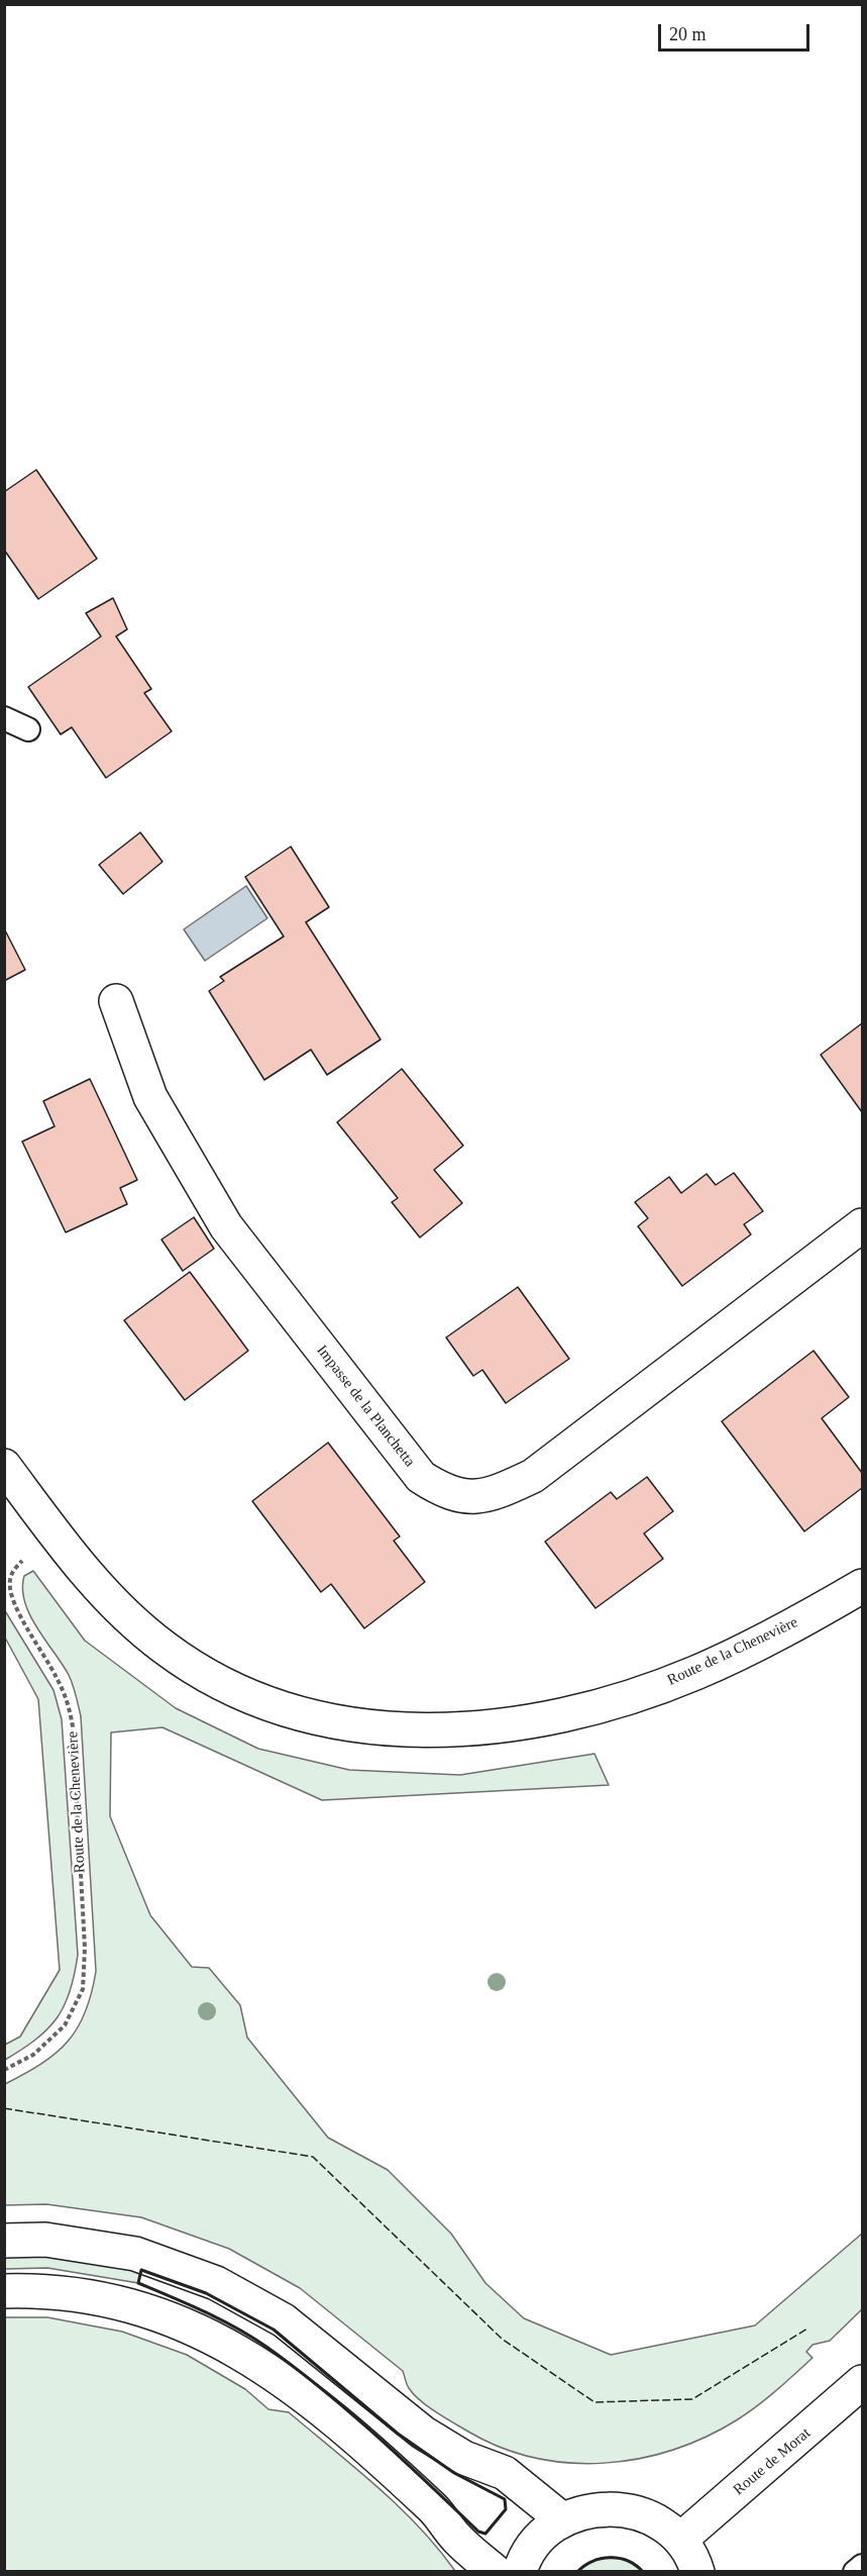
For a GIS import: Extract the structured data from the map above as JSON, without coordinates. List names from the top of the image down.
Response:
{
  "streets": {
    "main road": ["Impasse de la Planchetta", "Route de la Chenevière", "Route de Morat"]
  },
  "scale_bar": "20 m"
}
